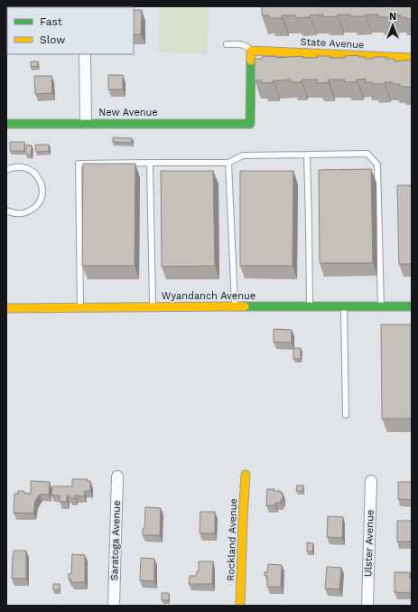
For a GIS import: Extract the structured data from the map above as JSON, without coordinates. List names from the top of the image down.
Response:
{
  "streets": {
    "street": [
      "State Avenue",
      "New Avenue",
      "Wyandanch Avenue",
      "Rockland Avenue",
      "Saratoga Avenue",
      "Ulster Avenue"
    ]
  },
  "crossings": [
    ["State Avenue", "New Avenue"]
  ],
  "legend": ["Fast", "Slow"],
  "north": "top"
}
